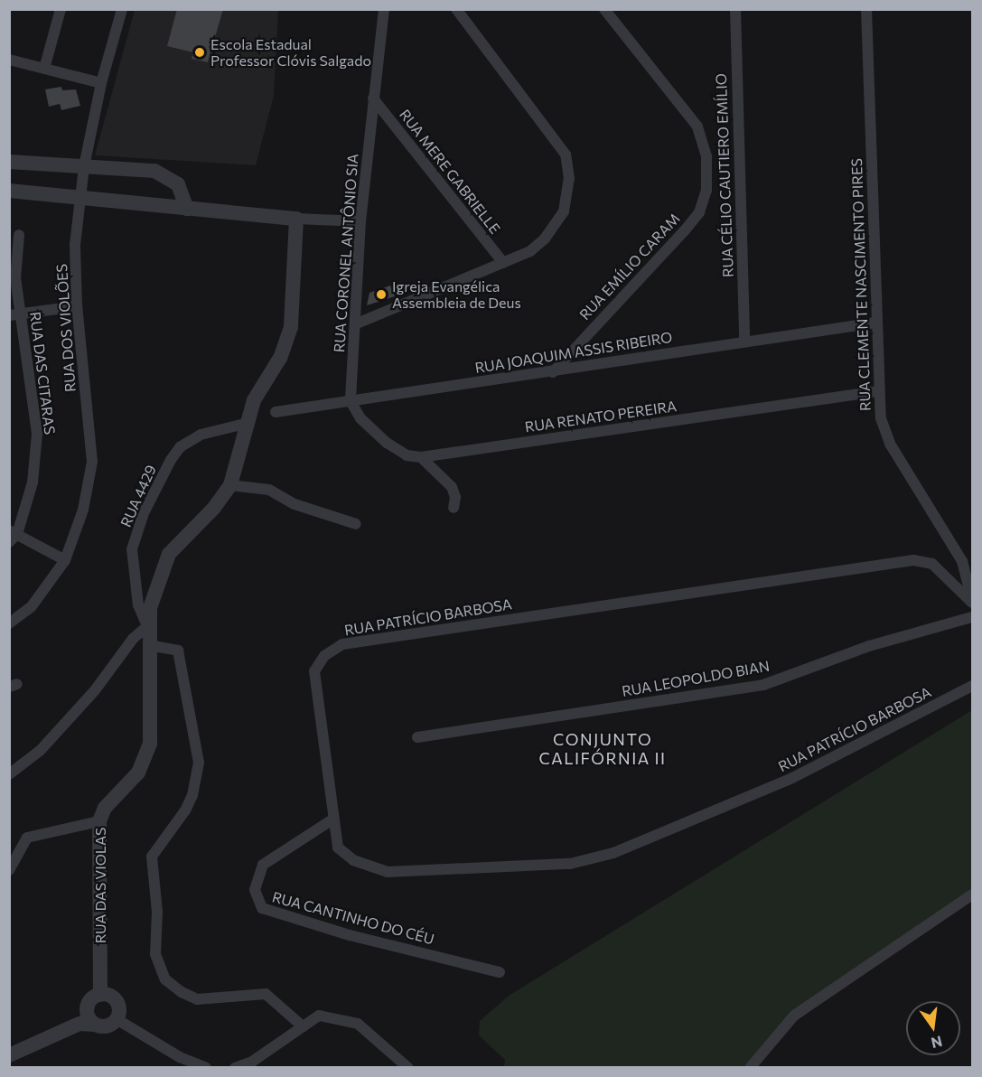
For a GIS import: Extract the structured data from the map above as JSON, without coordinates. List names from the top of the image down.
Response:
{
  "streets": {
    "street": [
      "RUA MERE GABRIELLE",
      "RUA CÉLIO CAUTIERO EMÍLIO",
      "RUA CORONEL ANTÔNIO SIA",
      "RUA EMÍLIO CARAM",
      "RUA CLEMENTE NASCIMENTO PIRES",
      "RUA DOS VIOLÕES",
      "RUA JOAQUIM ASSIS RIBEIRO",
      "RUA DAS CITARAS",
      "RUA RENATO PEREIRA",
      "RUA 4429",
      "RUA PATRÍCIO BARBOSA",
      "RUA LEOPOLDO BIAN",
      "RUA DAS VIOLAS",
      "RUA CANTINHO DO CÉU"
    ]
  },
  "crossings": [
    ["RUA MERE GABRIELLE", "RUA CORONEL ANTÔNIO SIA"],
    ["RUA CÉLIO CAUTIERO EMÍLIO", "RUA JOAQUIM ASSIS RIBEIRO"],
    ["RUA CORONEL ANTÔNIO SIA", "RUA JOAQUIM ASSIS RIBEIRO"],
    ["RUA CORONEL ANTÔNIO SIA", "RUA RENATO PEREIRA"],
    ["RUA EMÍLIO CARAM", "RUA JOAQUIM ASSIS RIBEIRO"],
    ["RUA CLEMENTE NASCIMENTO PIRES", "RUA JOAQUIM ASSIS RIBEIRO"],
    ["RUA CLEMENTE NASCIMENTO PIRES", "RUA RENATO PEREIRA"],
    ["RUA CLEMENTE NASCIMENTO PIRES", "RUA PATRÍCIO BARBOSA"],
    ["RUA JOAQUIM ASSIS RIBEIRO", "RUA RENATO PEREIRA"],
    ["RUA 4429", "RUA DAS VIOLAS"],
    ["RUA PATRÍCIO BARBOSA", "RUA CANTINHO DO CÉU"]
  ],
  "districts": ["CONJUNTO CALIFÓRNIA II"],
  "places": ["Escola Estadual Professor Clóvis Salgado", "Igreja Evangélica Assembleia de Deus"],
  "north": "bottom"
}
